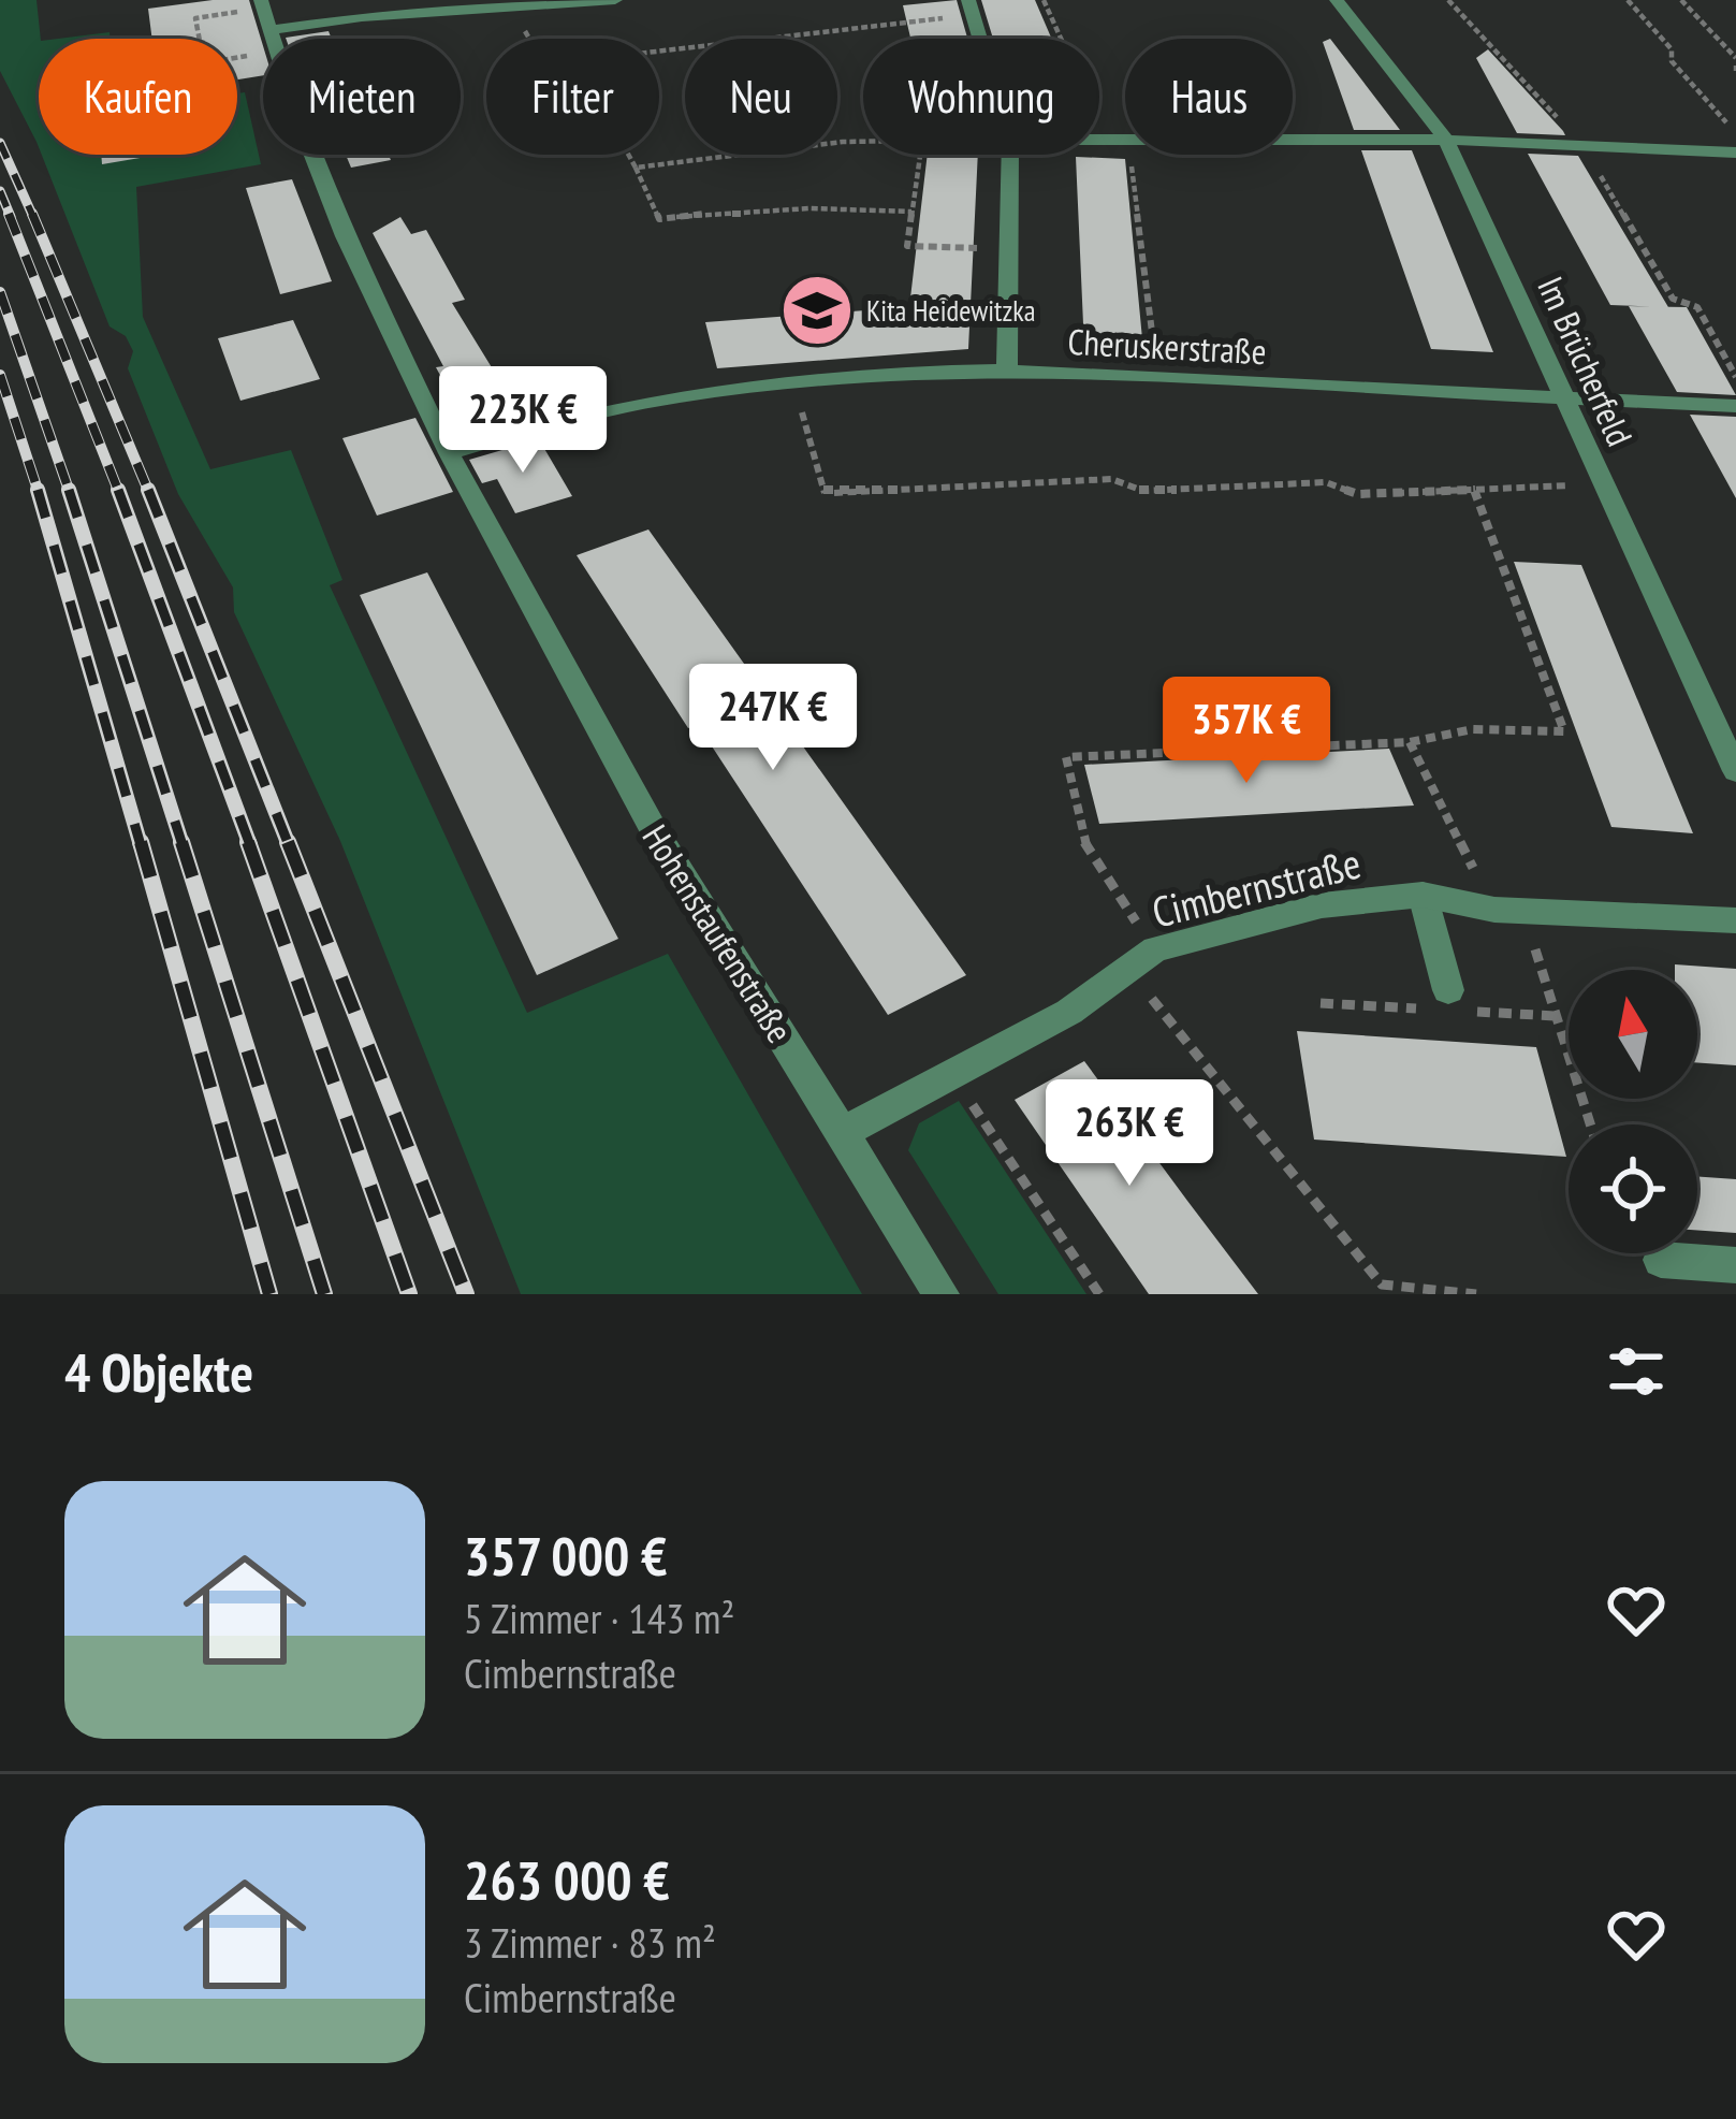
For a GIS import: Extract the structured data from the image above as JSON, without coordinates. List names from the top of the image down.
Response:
{
  "streets": {
    "street": [
      "Cheruskerstraße",
      "Im Brücherfeld",
      "Cimbernstraße",
      "Hohenstaufenstraße"
    ]
  },
  "crossings": [
    ["Cheruskerstraße", "Im Brücherfeld"],
    ["Cheruskerstraße", "Hohenstaufenstraße"],
    ["Cimbernstraße", "Hohenstaufenstraße"]
  ],
  "places": {
    "school or university": ["Kita Heidewitzka"]
  },
  "north": "top",
  "page": {
    "chip": [
      "Kaufen",
      "Mieten",
      "Filter",
      "Neu",
      "Wohnung",
      "Haus"
    ],
    "price": [
      "223K €",
      "247K €",
      "357K €",
      "263K €"
    ],
    "heading": "4 Objekte",
    "list": [
      {
        "name": "357 000 €",
        "note": "5 Zimmer · 143 m² · Cimbernstraße"
      },
      {
        "name": "263 000 €",
        "note": "3 Zimmer · 83 m² · Cimbernstraße"
      }
    ]
  }
}
